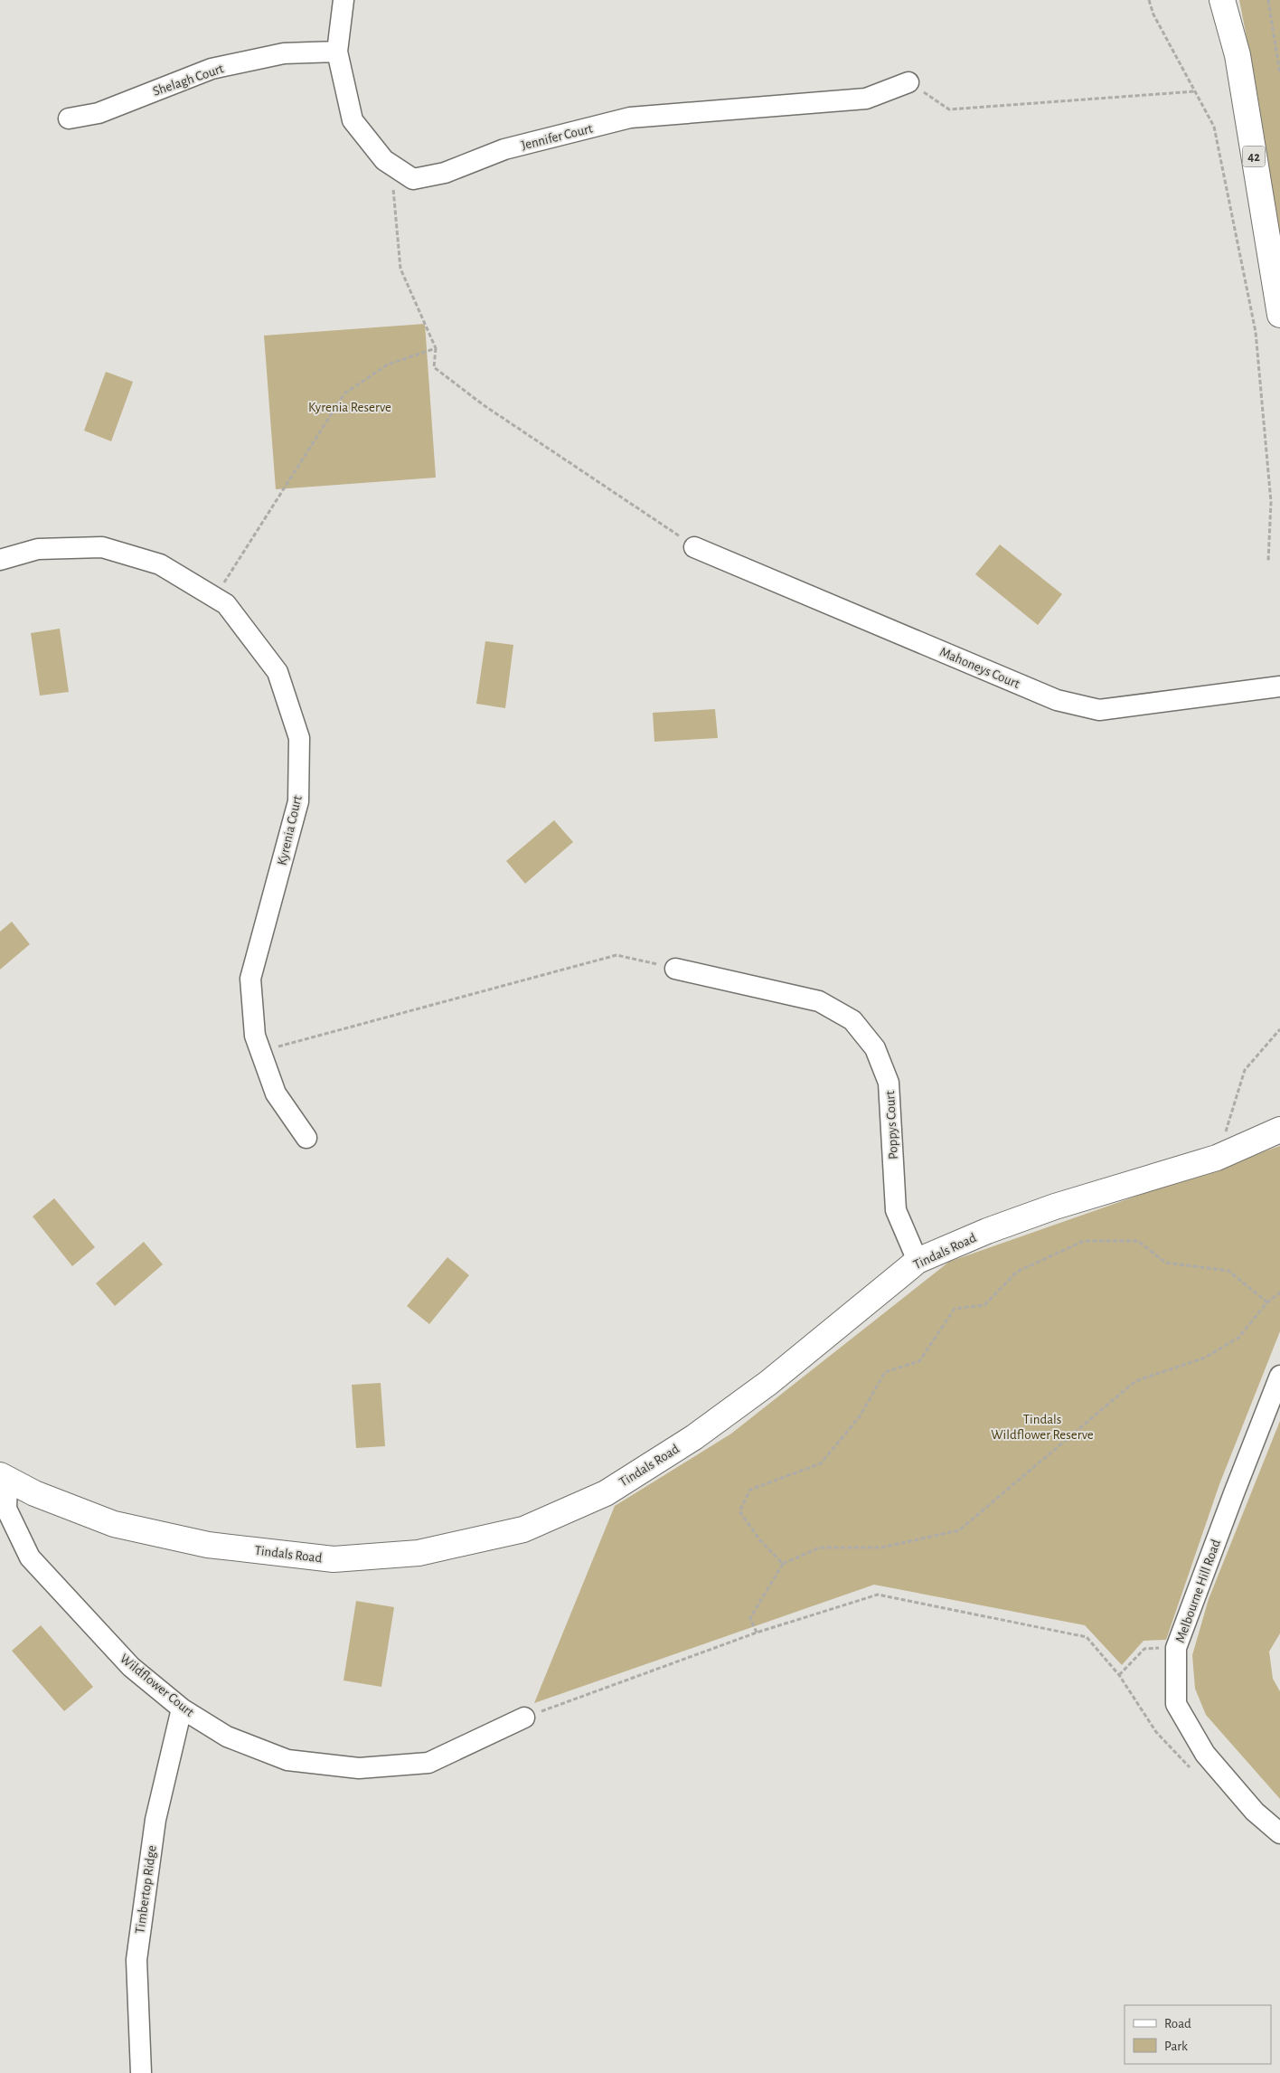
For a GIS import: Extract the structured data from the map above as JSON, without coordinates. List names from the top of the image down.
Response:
{
  "streets": {
    "main road": ["42", "Tindals Road"],
    "street": [
      "Shelagh Court",
      "Jennifer Court",
      "Mahoneys Court",
      "Kyrenia Court",
      "Poppys Court",
      "Melbourne Hill Road",
      "Wildflower Court",
      "Timbertop Ridge"
    ]
  },
  "crossings": [
    ["Shelagh Court", "Jennifer Court"],
    ["Poppys Court", "Tindals Road"],
    ["Tindals Road", "Wildflower Court"],
    ["Wildflower Court", "Timbertop Ridge"]
  ],
  "parks": ["Kyrenia Reserve", "Tindals Wildflower Reserve"],
  "legend": ["Road", "Park"]
}
